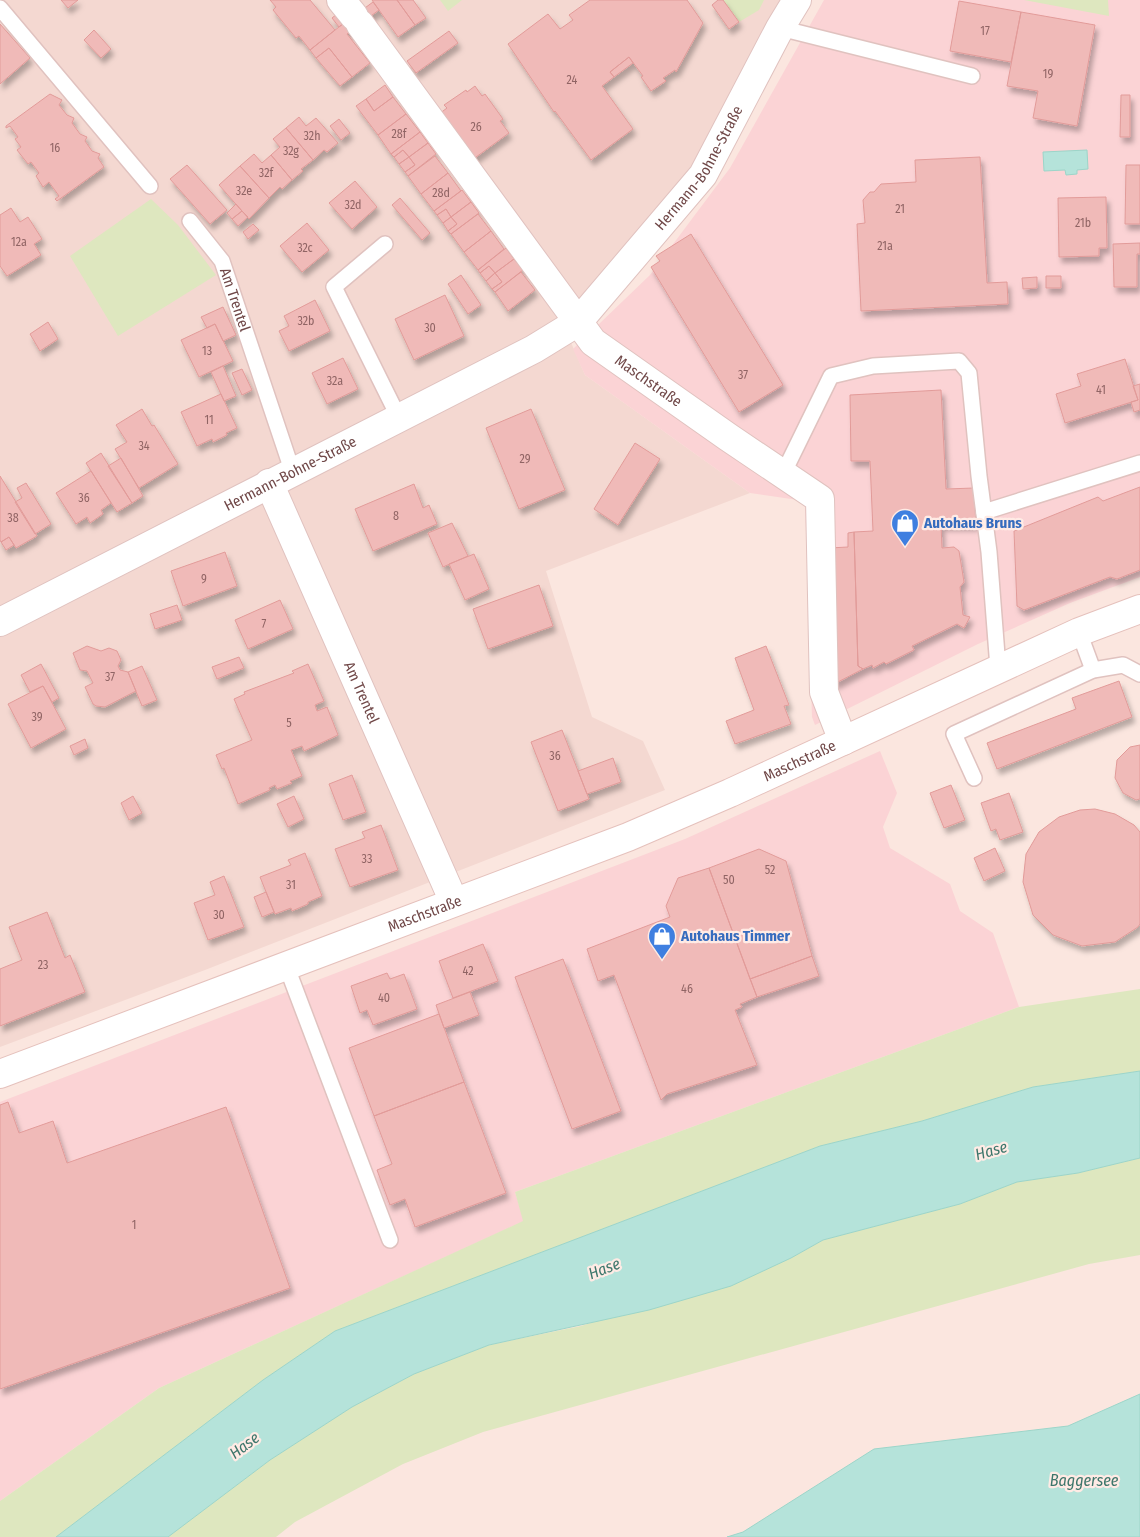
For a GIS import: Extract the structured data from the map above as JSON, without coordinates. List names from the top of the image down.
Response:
{
  "streets": {
    "street": ["Hermann-Bohne-Straße", "Am Trentel", "Maschstraße"]
  },
  "crossings": [
    ["Hermann-Bohne-Straße", "Am Trentel"],
    ["Hermann-Bohne-Straße", "Maschstraße"],
    ["Am Trentel", "Maschstraße"]
  ],
  "water": ["Hase", "Baggersee"],
  "places": {
    "shop": ["Autohaus Bruns", "Autohaus Timmer"]
  },
  "house_numbers": [
    "17",
    "19",
    "24",
    "26",
    "28f",
    "32h",
    "16",
    "32g",
    "32f",
    "32e",
    "28d",
    "32d",
    "21",
    "21b",
    "12a",
    "21a",
    "32c",
    "32b",
    "30",
    "13",
    "37",
    "32a",
    "41",
    "11",
    "34",
    "29",
    "36",
    "8",
    "38",
    "9",
    "7",
    "37",
    "39",
    "5",
    "36",
    "33",
    "52",
    "50",
    "31",
    "30",
    "23",
    "42",
    "46",
    "40",
    "1"
  ]
}
